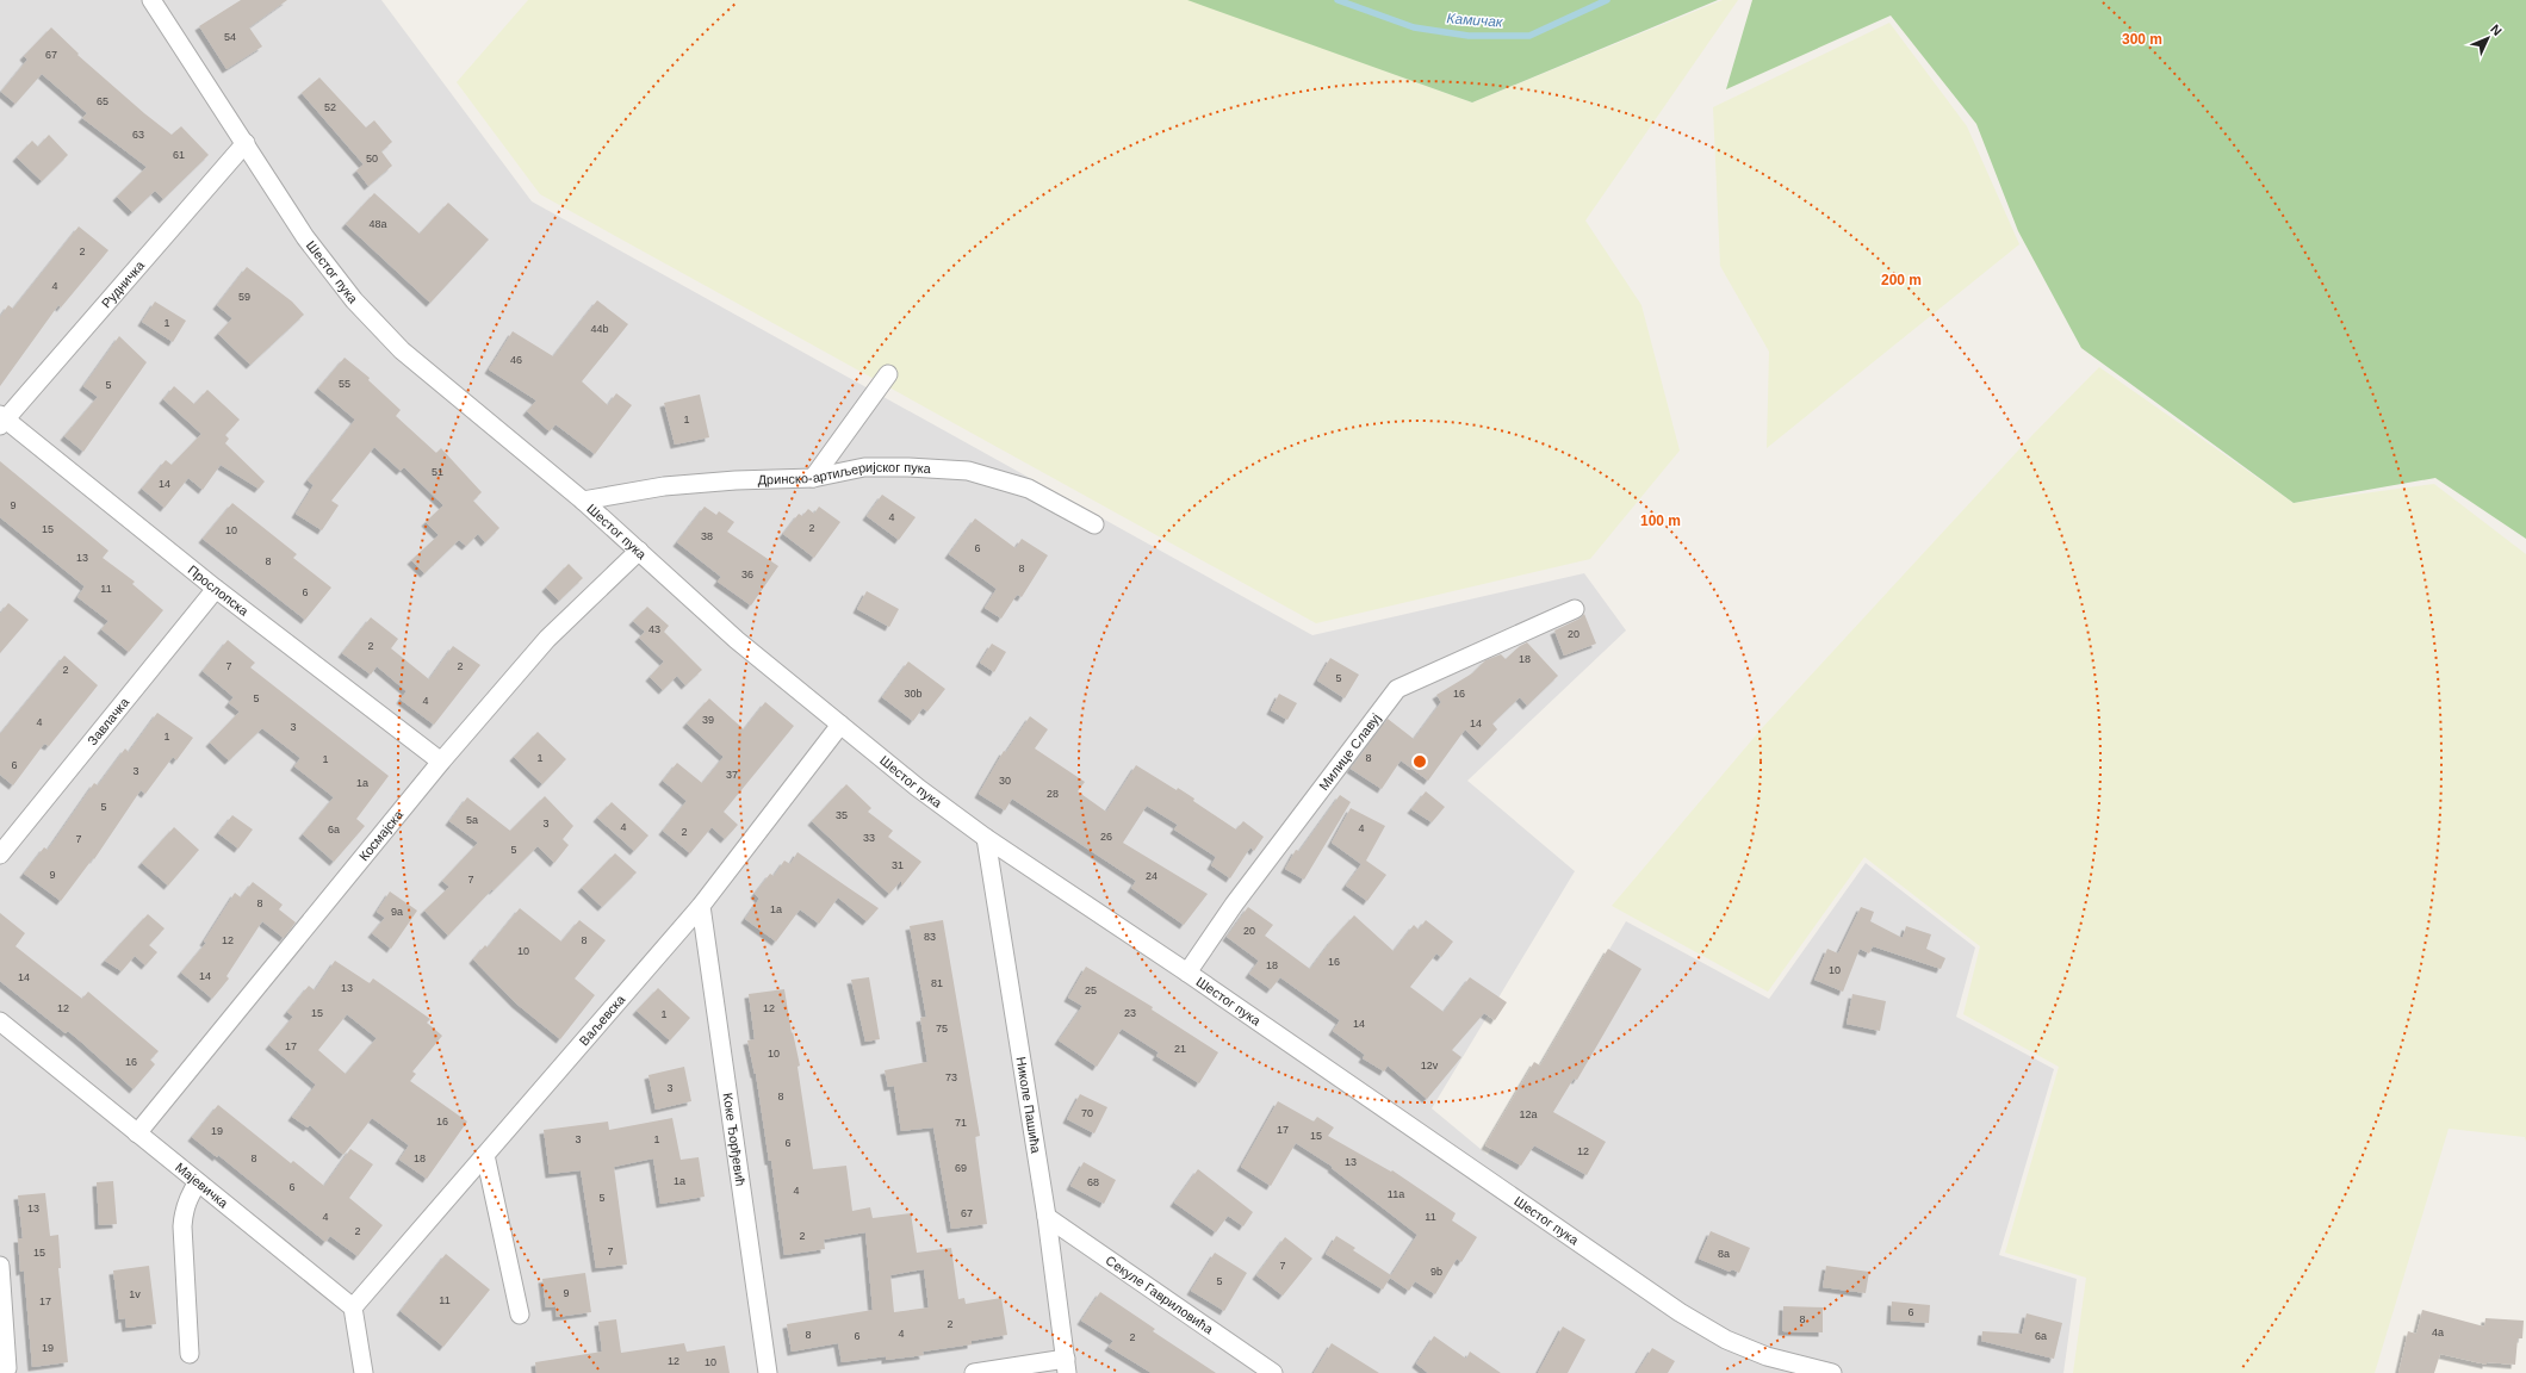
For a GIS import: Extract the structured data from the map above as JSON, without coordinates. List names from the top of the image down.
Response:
{
  "streets": {
    "street": [
      "Шестог пука",
      "Рудничка",
      "Дринско-артиљеријског пука",
      "Прослопска",
      "Завлачка",
      "Милице Славуј",
      "Космајска",
      "Ваљевска",
      "Николе Пашића",
      "Коке Ђорђевић",
      "Мајевичка",
      "Секуле Гавриловића"
    ]
  },
  "crossings": [
    ["Шестог пука", "Рудничка"],
    ["Шестог пука", "Дринско-артиљеријског пука"],
    ["Шестог пука", "Милице Славуј"],
    ["Шестог пука", "Космајска"],
    ["Шестог пука", "Ваљевска"],
    ["Шестог пука", "Николе Пашића"],
    ["Рудничка", "Прослопска"],
    ["Прослопска", "Завлачка"],
    ["Прослопска", "Космајска"],
    ["Космајска", "Мајевичка"],
    ["Ваљевска", "Коке Ђорђевић"],
    ["Ваљевска", "Мајевичка"],
    ["Николе Пашића", "Секуле Гавриловића"]
  ],
  "water": ["Камичак"],
  "house_numbers": [
    "54",
    "67",
    "65",
    "52",
    "63",
    "61",
    "50",
    "48a",
    "2",
    "4",
    "59",
    "1",
    "44b",
    "46",
    "55",
    "5",
    "1",
    "51",
    "14",
    "9",
    "4",
    "2",
    "15",
    "10",
    "38",
    "6",
    "13",
    "8",
    "8",
    "36",
    "11",
    "6",
    "43",
    "20",
    "2",
    "18",
    "7",
    "2",
    "2",
    "5",
    "30b",
    "16",
    "5",
    "4",
    "39",
    "4",
    "14",
    "3",
    "1",
    "1",
    "8",
    "1",
    "6",
    "3",
    "37",
    "30",
    "1a",
    "28",
    "5",
    "35",
    "5a",
    "3",
    "4",
    "4",
    "6a",
    "2",
    "26",
    "33",
    "7",
    "5",
    "31",
    "9",
    "24",
    "7",
    "8",
    "1a",
    "9a",
    "20",
    "83",
    "12",
    "8",
    "10",
    "16",
    "18",
    "10",
    "14",
    "14",
    "81",
    "13",
    "25",
    "12",
    "12",
    "15",
    "23",
    "1",
    "14",
    "75",
    "17",
    "21",
    "10",
    "16",
    "12v",
    "73",
    "3",
    "8",
    "70",
    "12a",
    "16",
    "71",
    "17",
    "19",
    "15",
    "3",
    "1",
    "6",
    "12",
    "8",
    "18",
    "13",
    "69",
    "1a",
    "68",
    "6",
    "4",
    "11a",
    "5",
    "13",
    "67",
    "4",
    "11",
    "2",
    "2",
    "7",
    "15",
    "8a",
    "7",
    "9b",
    "5",
    "9",
    "1v",
    "11",
    "17",
    "6",
    "8",
    "2",
    "4a",
    "4",
    "8",
    "6",
    "6a",
    "2",
    "19",
    "12",
    "10"
  ],
  "north": "top right",
  "rings": ["300 m", "200 m", "100 m"]
}
